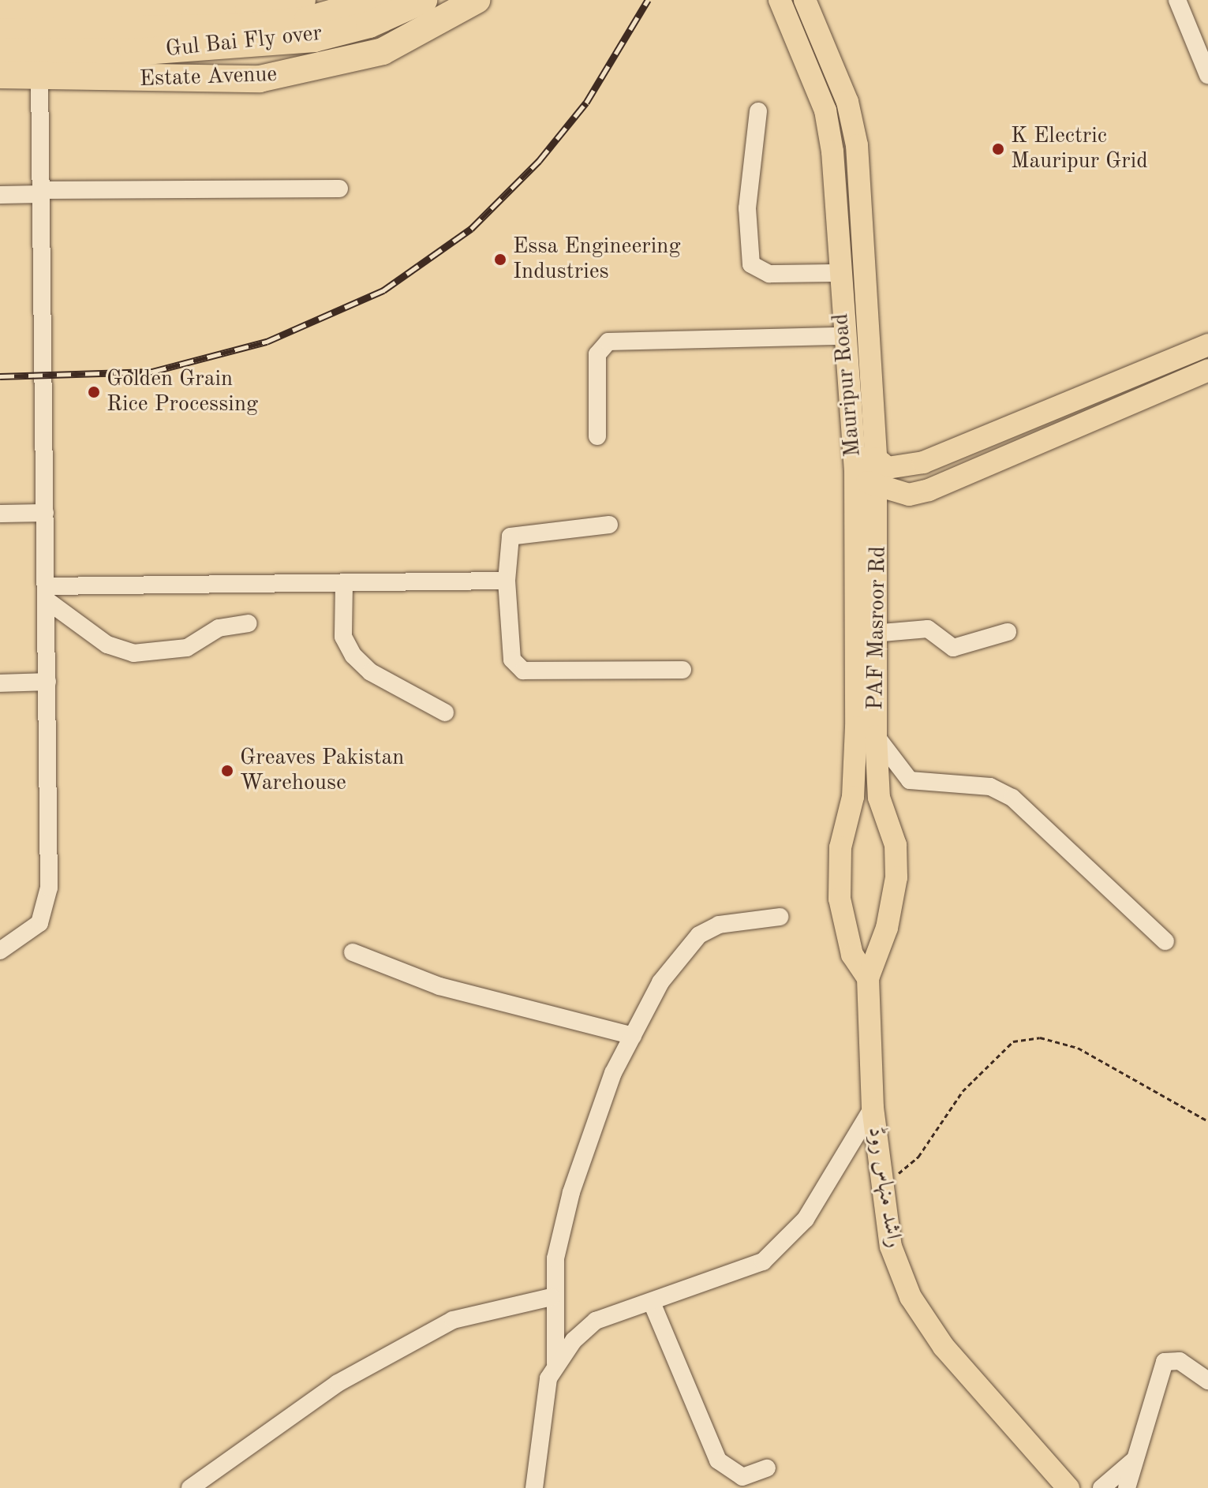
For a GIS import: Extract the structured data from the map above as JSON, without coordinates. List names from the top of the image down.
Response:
{
  "streets": {
    "highway": ["Gul Bai Fly over", "Estate Avenue"],
    "main road": ["Mauripur Road", "PAF Masroor Rd", "راشد منہاس روڈ"]
  },
  "crossings": [
    ["Mauripur Road", "PAF Masroor Rd"],
    ["PAF Masroor Rd", "راشد منہاس روڈ"]
  ],
  "places": [
    "K Electric Mauripur Grid",
    "Essa Engineering Industries",
    "Golden Grain Rice Processing",
    "Greaves Pakistan Warehouse"
  ]
}
